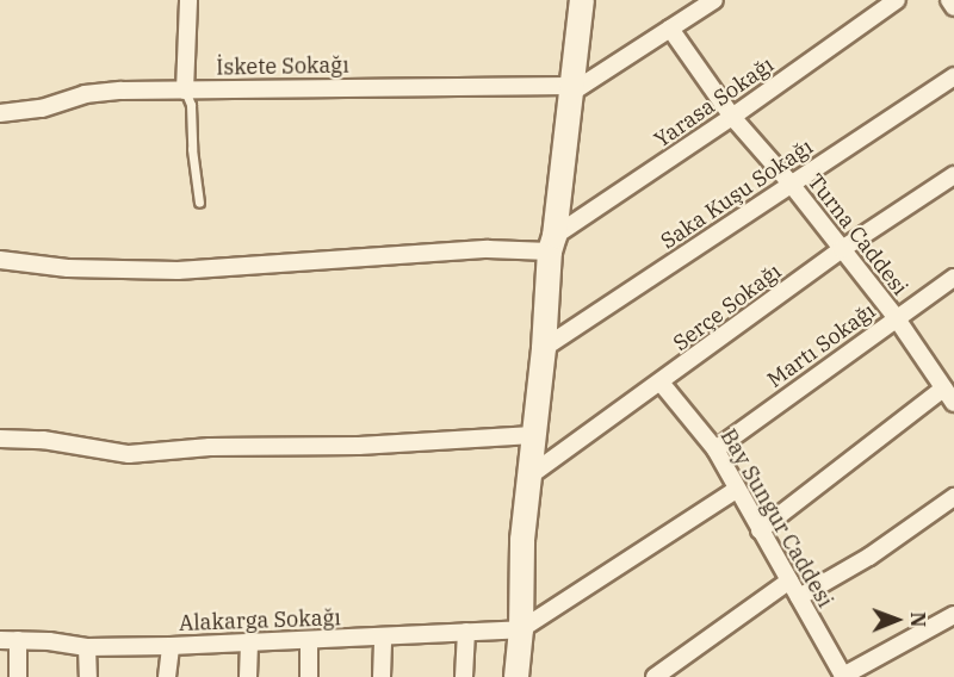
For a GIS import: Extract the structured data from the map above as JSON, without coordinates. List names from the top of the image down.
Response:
{
  "streets": {
    "street": [
      "İskete Sokağı",
      "Yarasa Sokağı",
      "Saka Kuşu Sokağı",
      "Turna Caddesi",
      "Serçe Sokağı",
      "Martı Sokağı",
      "Bay Sungur Caddesi",
      "Alakarga Sokağı"
    ]
  },
  "crossings": [
    ["Yarasa Sokağı", "Turna Caddesi"],
    ["Saka Kuşu Sokağı", "Turna Caddesi"],
    ["Turna Caddesi", "Serçe Sokağı"],
    ["Turna Caddesi", "Martı Sokağı"],
    ["Serçe Sokağı", "Bay Sungur Caddesi"],
    ["Martı Sokağı", "Bay Sungur Caddesi"]
  ],
  "north": "right"
}
